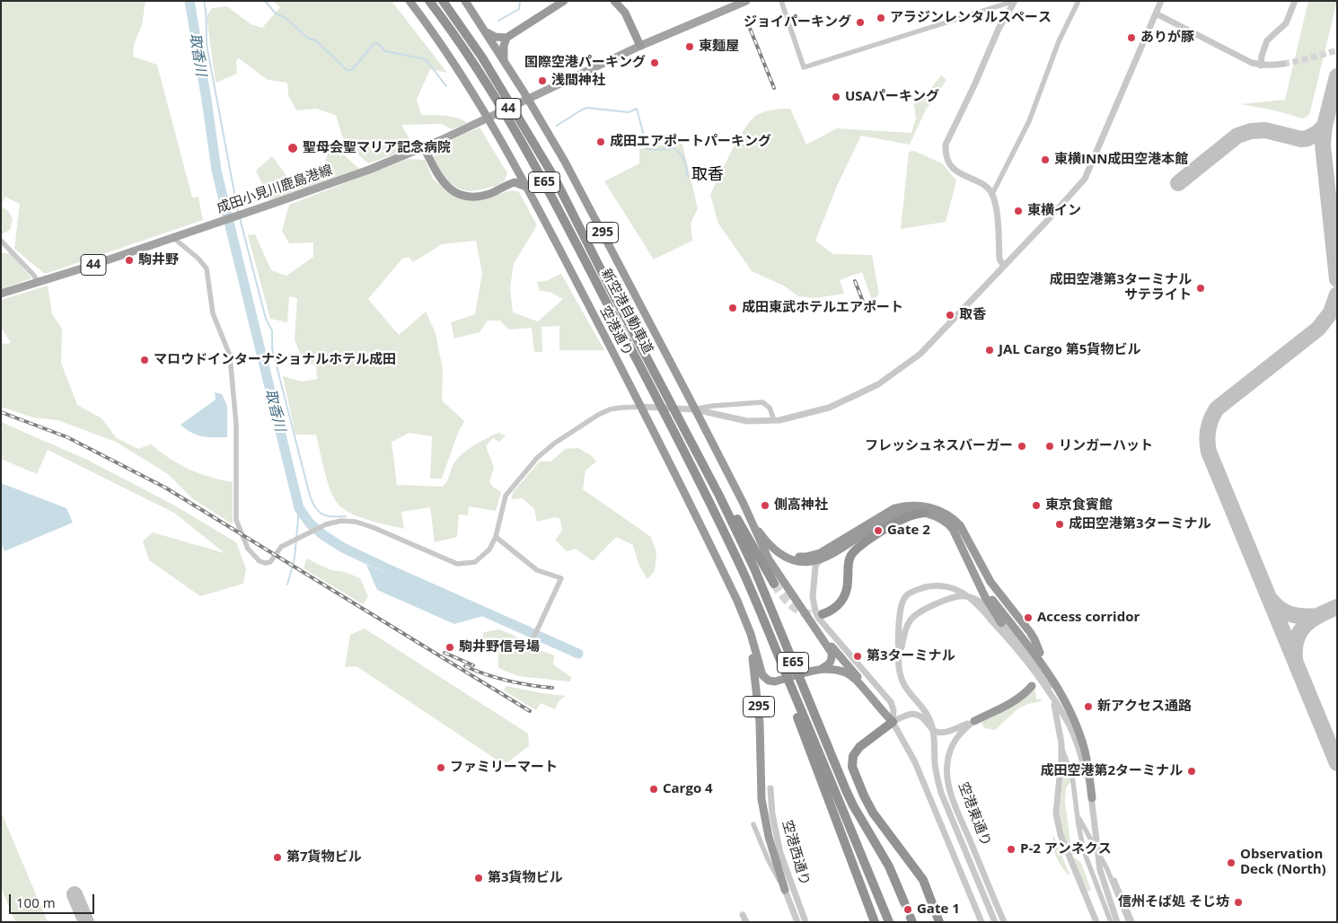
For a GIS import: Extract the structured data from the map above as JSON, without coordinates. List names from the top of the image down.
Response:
{
  "streets": {
    "highway": [
      "E65",
      "295",
      "新空港自動車道",
      "空港通り"
    ],
    "main road": ["44", "成田小見川鹿島港線"],
    "street": ["空港東通り", "空港西通り"]
  },
  "crossings": [
    ["E65", "新空港自動車道"],
    ["295", "空港通り"],
    ["295", "空港西通り"]
  ],
  "districts": ["取香"],
  "water": ["取香川"],
  "places": [
    "アラジンレンタルスペース",
    "ジョイパーキング",
    "ありが豚",
    "東麺屋",
    "国際空港パーキング",
    "浅間神社",
    "USAパーキング",
    "成田エアポートパーキング",
    "聖母会聖マリア記念病院",
    "東横INN成田空港本館",
    "東横イン",
    "駒井野",
    "成田空港第3ターミナル サテライト",
    "成田東武ホテルエアポート",
    "取香",
    "JAL Cargo 第5貨物ビル",
    "マロウドインターナショナルホテル成田",
    "フレッシュネスバーガー",
    "リンガーハット",
    "側高神社",
    "東京食賓館",
    "成田空港第3ターミナル",
    "Gate 2",
    "Access corridor",
    "駒井野信号場",
    "第3ターミナル",
    "新アクセス通路",
    "ファミリーマート",
    "成田空港第2ターミナル",
    "Cargo 4",
    "P-2 アンネクス",
    "第7貨物ビル",
    "Observation Deck (North)",
    "第3貨物ビル",
    "信州そば処 そじ坊",
    "Gate 1"
  ],
  "scale_bar": "100 m"
}
